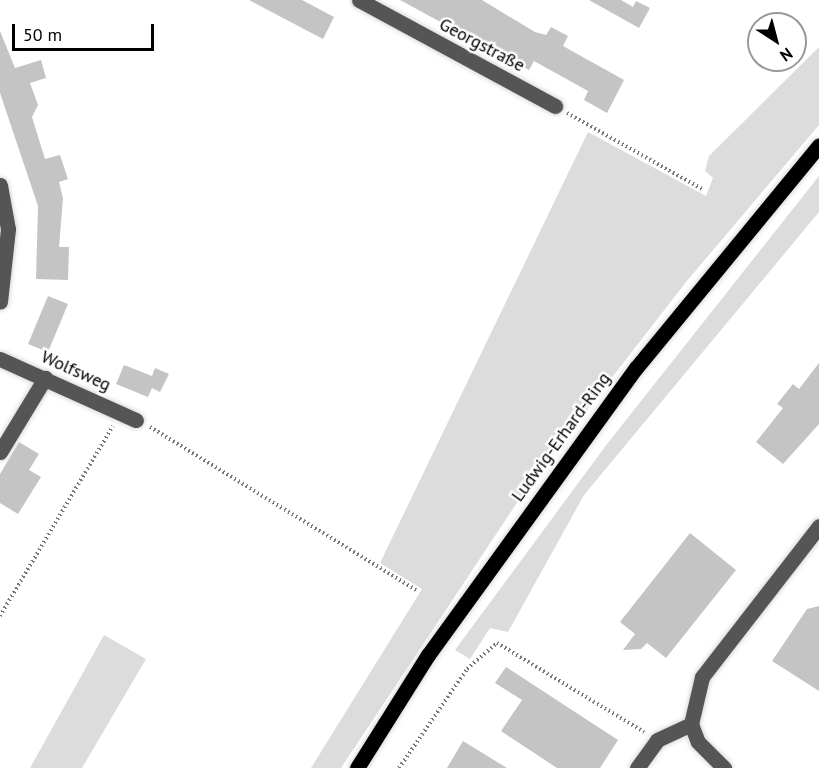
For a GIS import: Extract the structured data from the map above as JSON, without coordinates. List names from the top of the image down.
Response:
{
  "streets": {
    "main road": ["Ludwig-Erhard-Ring"],
    "street": ["Georgstraße", "Wolfsweg"]
  },
  "scale_bar": "50 m",
  "north": "bottom right"
}
